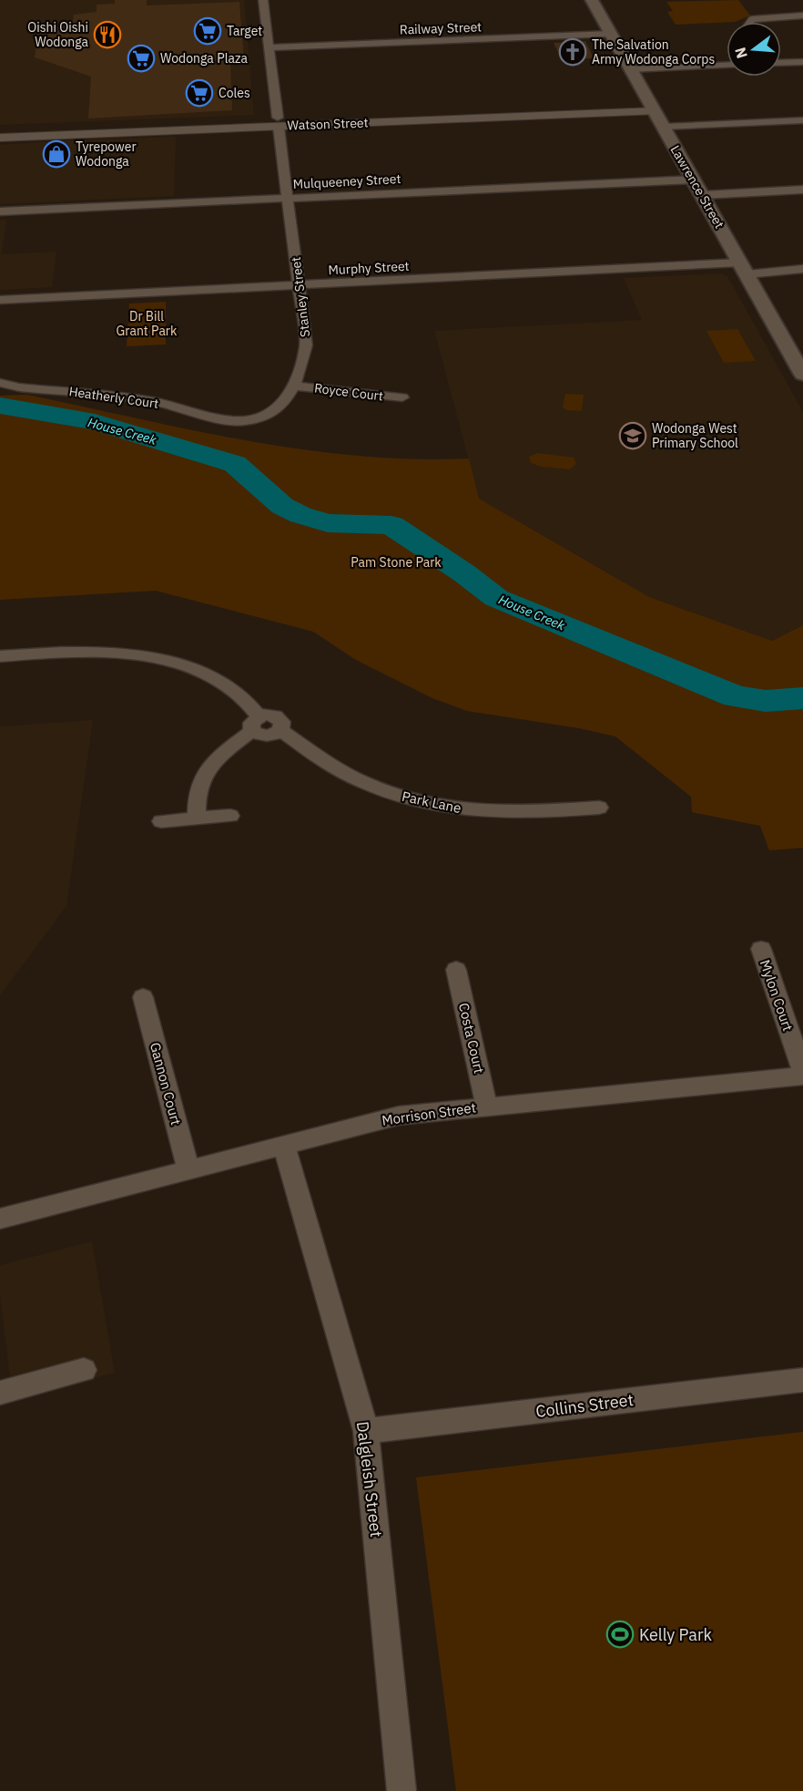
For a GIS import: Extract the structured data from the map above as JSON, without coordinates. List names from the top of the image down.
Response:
{
  "streets": {
    "main road": ["Lawrence Street"],
    "street": [
      "Railway Street",
      "Watson Street",
      "Mulqueeney Street",
      "Murphy Street",
      "Stanley Street",
      "Royce Court",
      "Heatherly Court",
      "Park Lane",
      "Mylon Court",
      "Costa Court",
      "Gannon Court",
      "Morrison Street",
      "Collins Street",
      "Dalgleish Street"
    ]
  },
  "crossings": [
    ["Railway Street", "Lawrence Street"],
    ["Railway Street", "Stanley Street"],
    ["Watson Street", "Lawrence Street"],
    ["Watson Street", "Stanley Street"],
    ["Mulqueeney Street", "Lawrence Street"],
    ["Mulqueeney Street", "Stanley Street"],
    ["Lawrence Street", "Murphy Street"],
    ["Murphy Street", "Stanley Street"],
    ["Stanley Street", "Royce Court"],
    ["Stanley Street", "Heatherly Court"],
    ["Mylon Court", "Morrison Street"],
    ["Costa Court", "Morrison Street"],
    ["Gannon Court", "Morrison Street"],
    ["Morrison Street", "Dalgleish Street"],
    ["Collins Street", "Dalgleish Street"]
  ],
  "water": ["House Creek"],
  "parks": ["Dr Bill Grant Park", "Pam Stone Park"],
  "places": {
    "supermarket": ["Target", "Wodonga Plaza", "Coles"],
    "restaurant": ["Oishi Oishi Wodonga"],
    "church": ["The Salvation Army Wodonga Corps"],
    "shop": ["Tyrepower Wodonga"],
    "school or university": ["Wodonga West Primary School"],
    "sports": ["Kelly Park"]
  },
  "north": "left"
}
